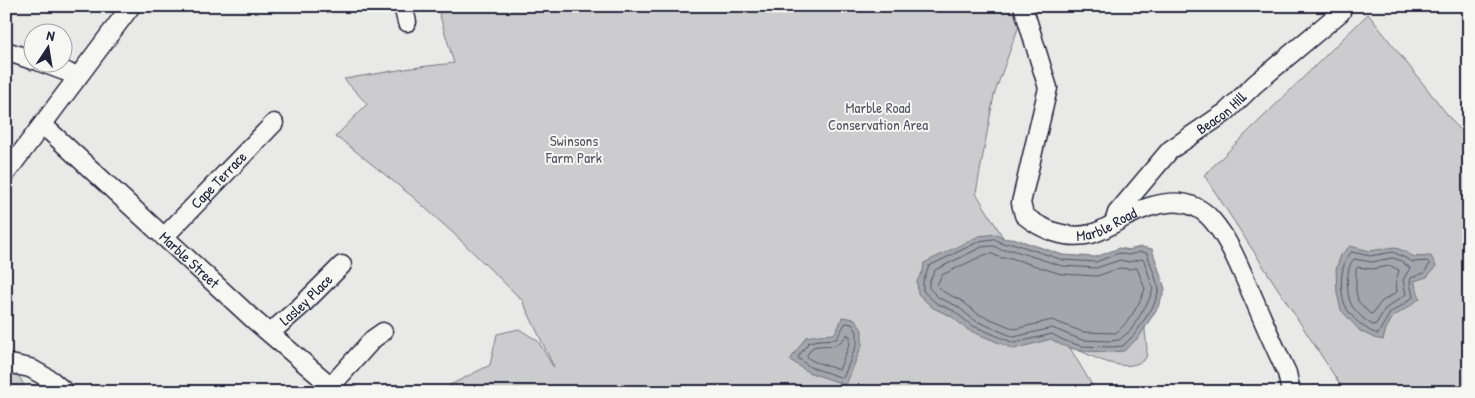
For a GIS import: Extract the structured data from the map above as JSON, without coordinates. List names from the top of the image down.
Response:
{
  "streets": {
    "street": [
      "Beacon Hill",
      "Cape Terrace",
      "Marble Road",
      "Marble Street",
      "Lasley Place"
    ]
  },
  "crossings": [
    ["Beacon Hill", "Marble Road"],
    ["Cape Terrace", "Marble Street"],
    ["Marble Street", "Lasley Place"]
  ],
  "parks": ["Marble Road Conservation Area", "Swinsons Farm Park"],
  "north": "top"
}
